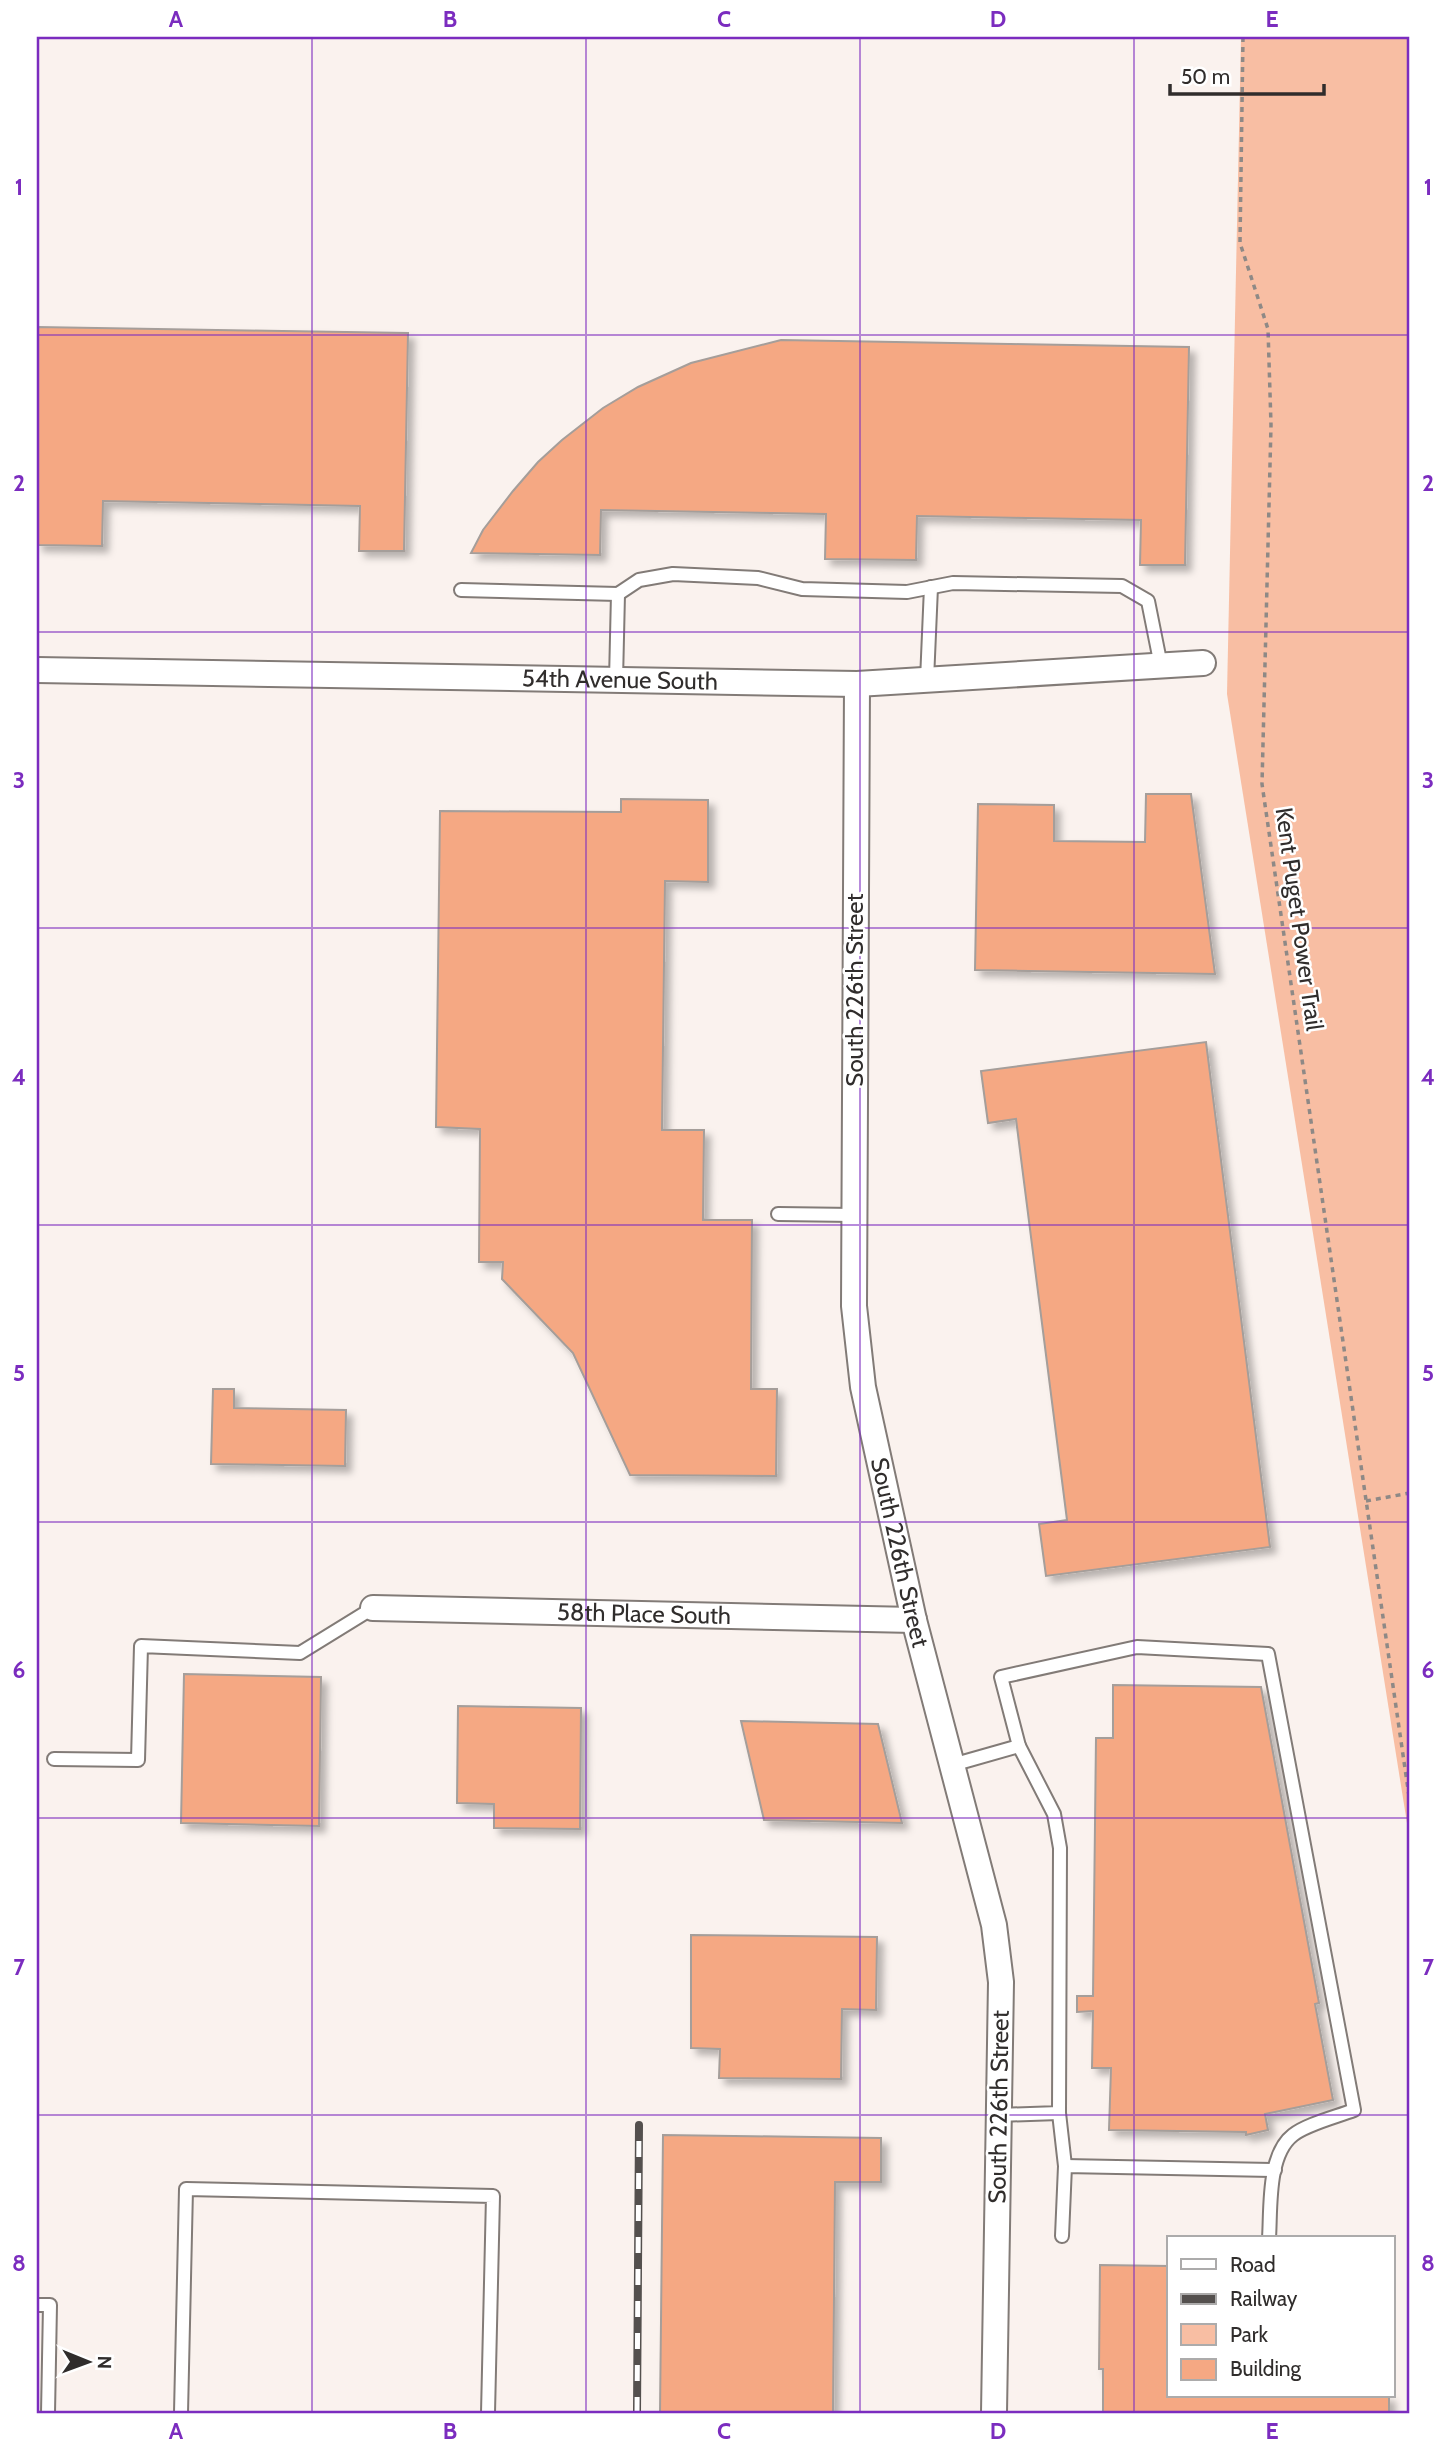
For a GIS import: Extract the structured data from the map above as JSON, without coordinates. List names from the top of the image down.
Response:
{
  "streets": {
    "street": ["54th Avenue South", "South 226th Street", "58th Place South"],
    "path": ["Kent Puget Power Trail"]
  },
  "crossings": [
    ["54th Avenue South", "South 226th Street"],
    ["South 226th Street", "58th Place South"]
  ],
  "legend": [
    "Road",
    "Railway",
    "Park",
    "Building"
  ],
  "scale_bar": "50 m",
  "north": "right",
  "grid": {
    "columns": [
      "A",
      "B",
      "C",
      "D",
      "E"
    ],
    "rows": [
      "1",
      "2",
      "3",
      "4",
      "5",
      "6",
      "7",
      "8"
    ]
  }
}
